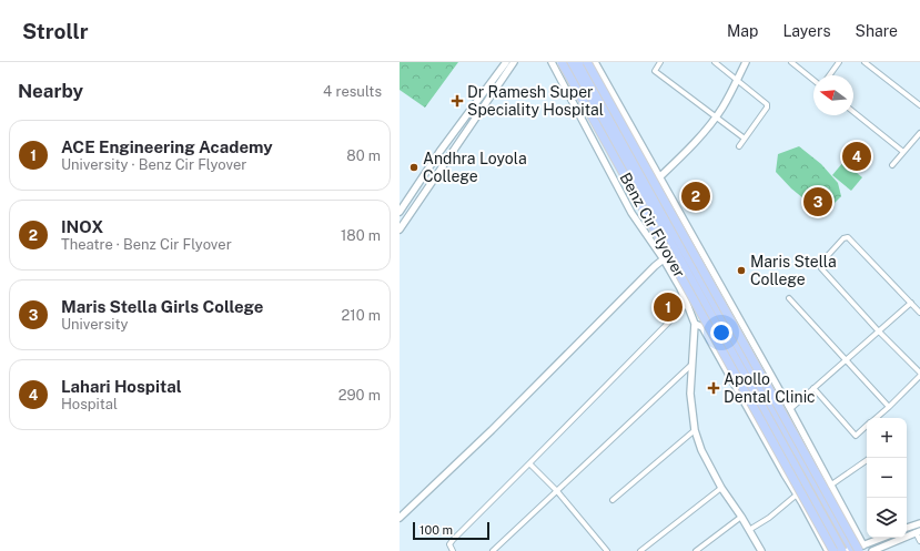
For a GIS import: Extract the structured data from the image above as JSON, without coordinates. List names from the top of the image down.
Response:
{
  "streets": {
    "main road": ["Benz Cir Flyover"]
  },
  "places": {
    "health": ["Dr Ramesh Super Speciality Hospital", "Apollo Dental Clinic"],
    "other": ["Andhra Loyola College", "Maris Stella College"]
  },
  "scale_bar": "100 m",
  "north": "left",
  "page": {
    "header": "Strollr",
    "nav": ["Map", "Layers", "Share"],
    "heading": ["Nearby", "4 results"],
    "list": [
      {
        "mark": "1",
        "name": "ACE Engineering Academy",
        "note": "University · Benz Cir Flyover",
        "value": "80 m"
      },
      {
        "mark": "2",
        "name": "INOX",
        "note": "Theatre · Benz Cir Flyover",
        "value": "180 m"
      },
      {
        "mark": "3",
        "name": "Maris Stella Girls College",
        "note": "University",
        "value": "210 m"
      },
      {
        "mark": "4",
        "name": "Lahari Hospital",
        "note": "Hospital",
        "value": "290 m"
      }
    ],
    "pins": [
      "4",
      "2",
      "3",
      "1"
    ],
    "map_buttons": ["+", "−"],
    "scale": "100 m"
  }
}
